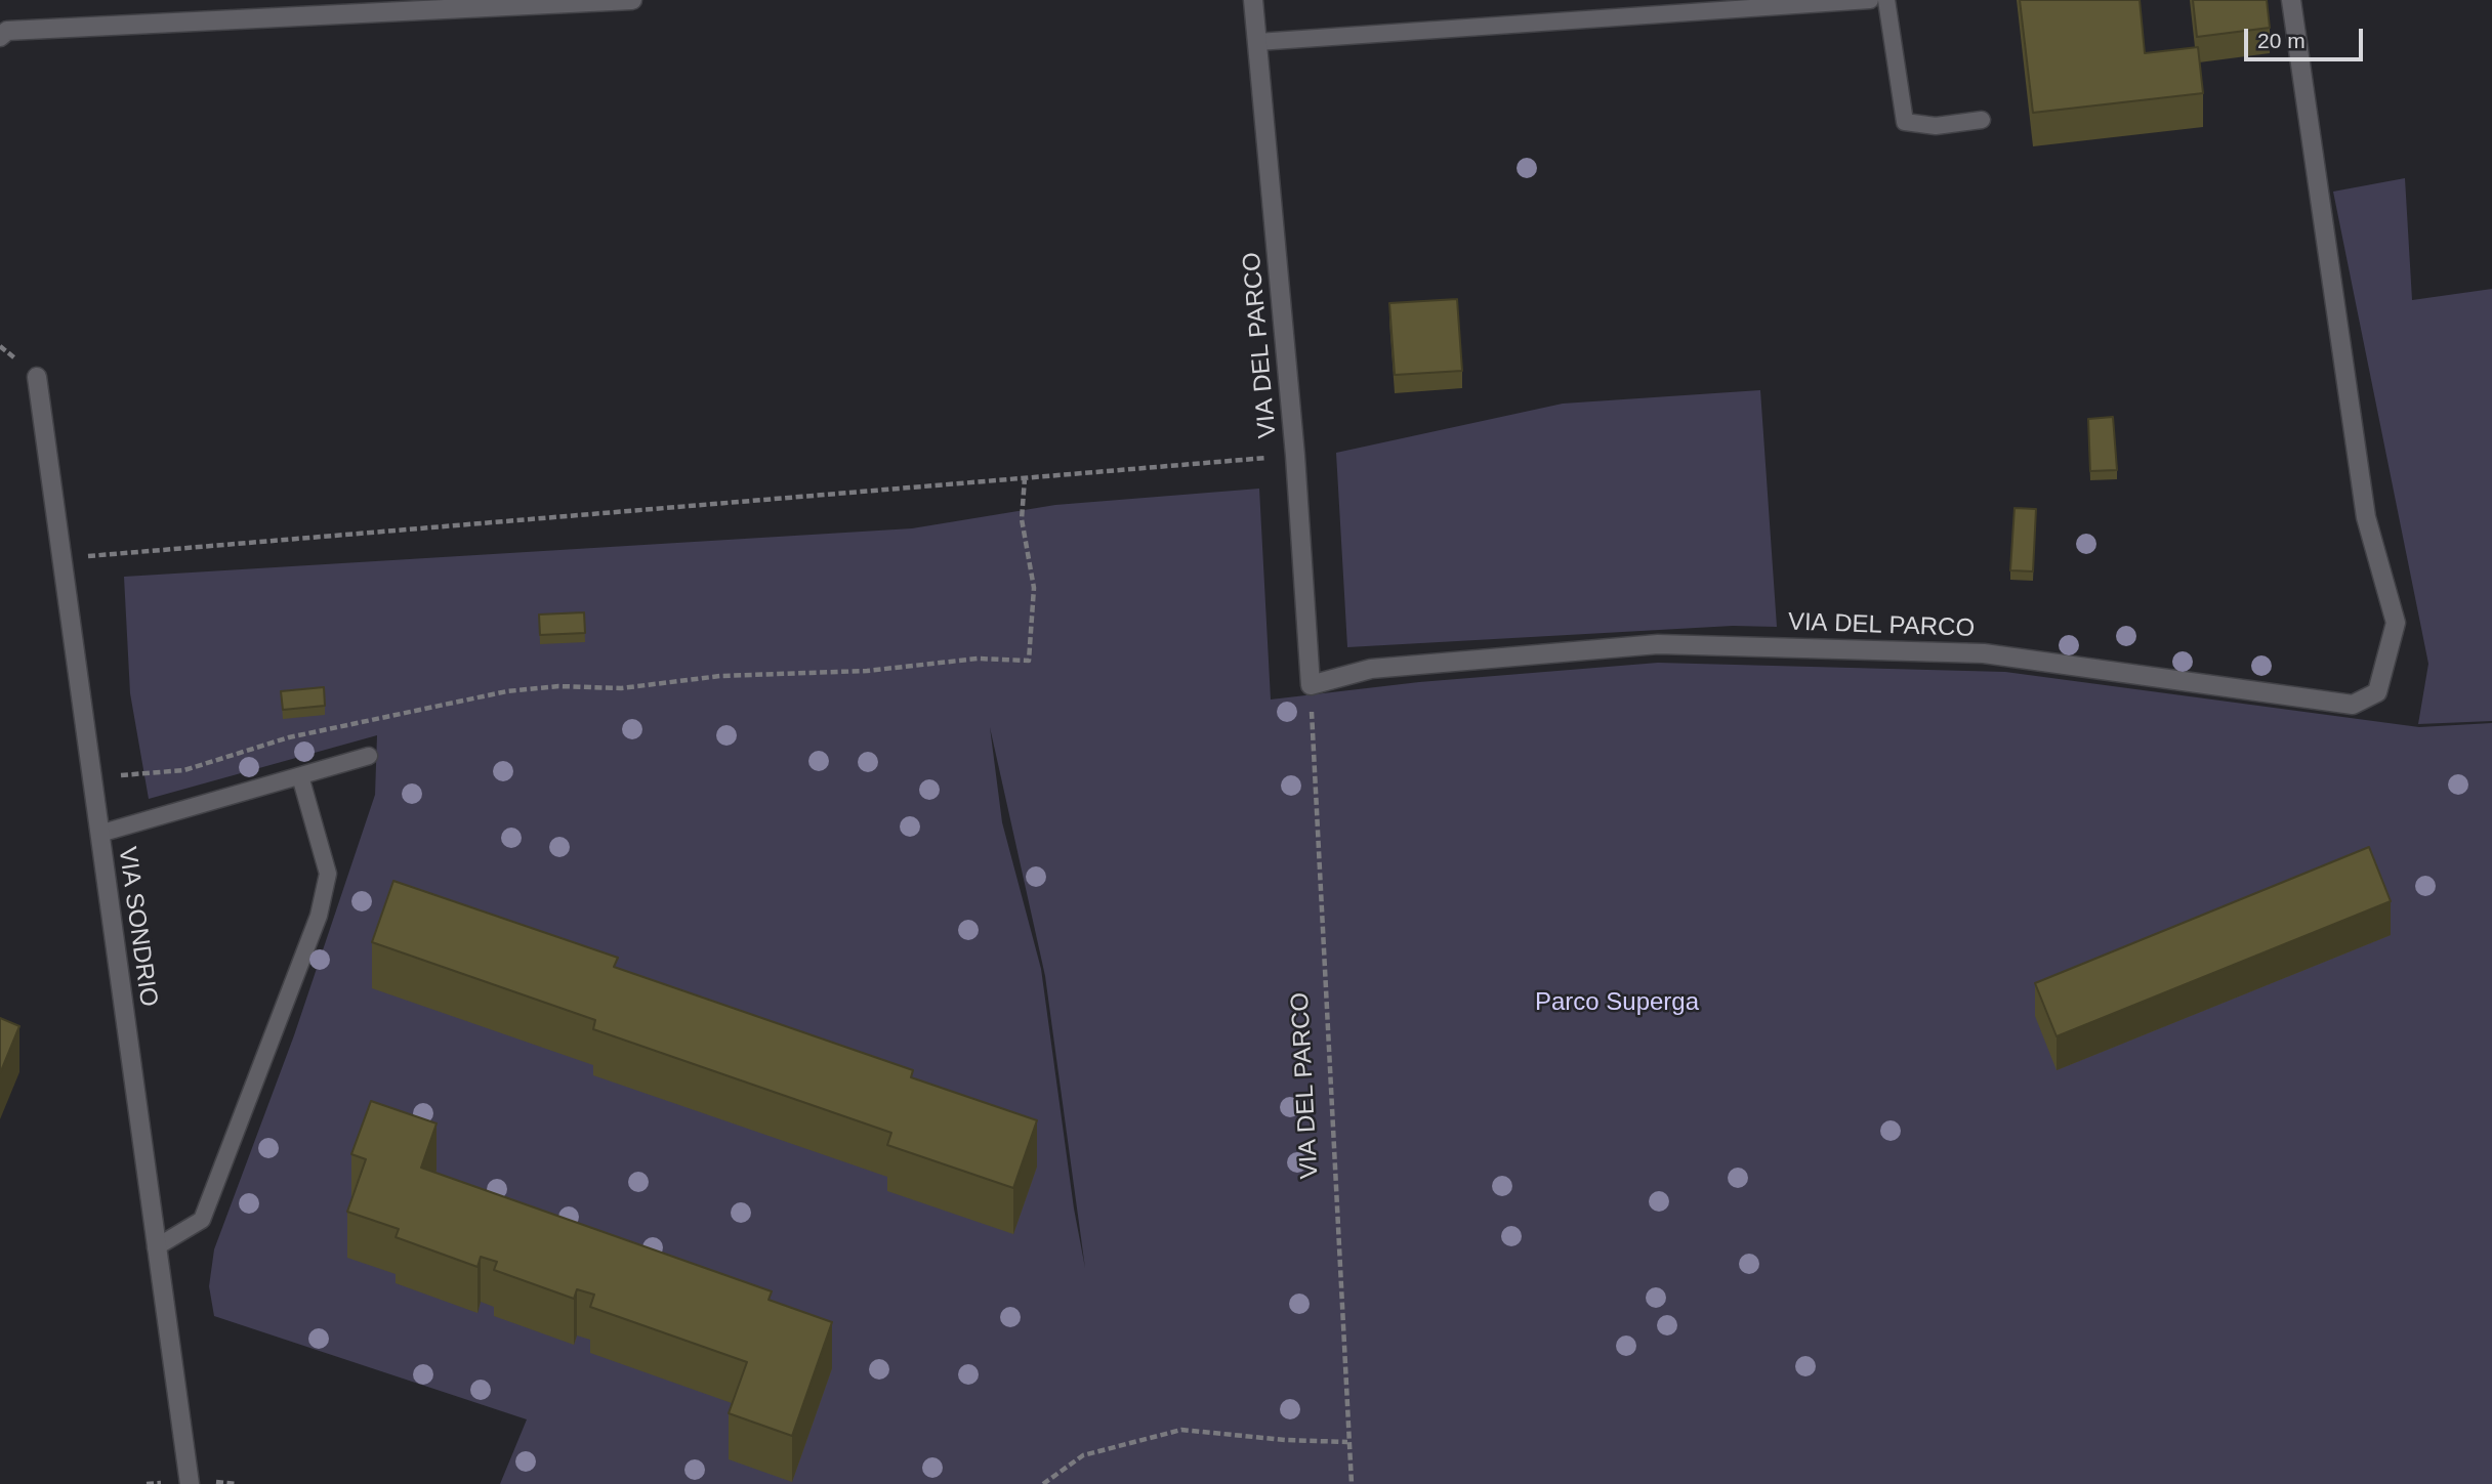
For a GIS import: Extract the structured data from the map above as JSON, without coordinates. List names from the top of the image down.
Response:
{
  "streets": {
    "street": ["VIA DEL PARCO", "VIA SONDRIO"]
  },
  "parks": ["Parco Superga"],
  "scale_bar": "20 m"
}
